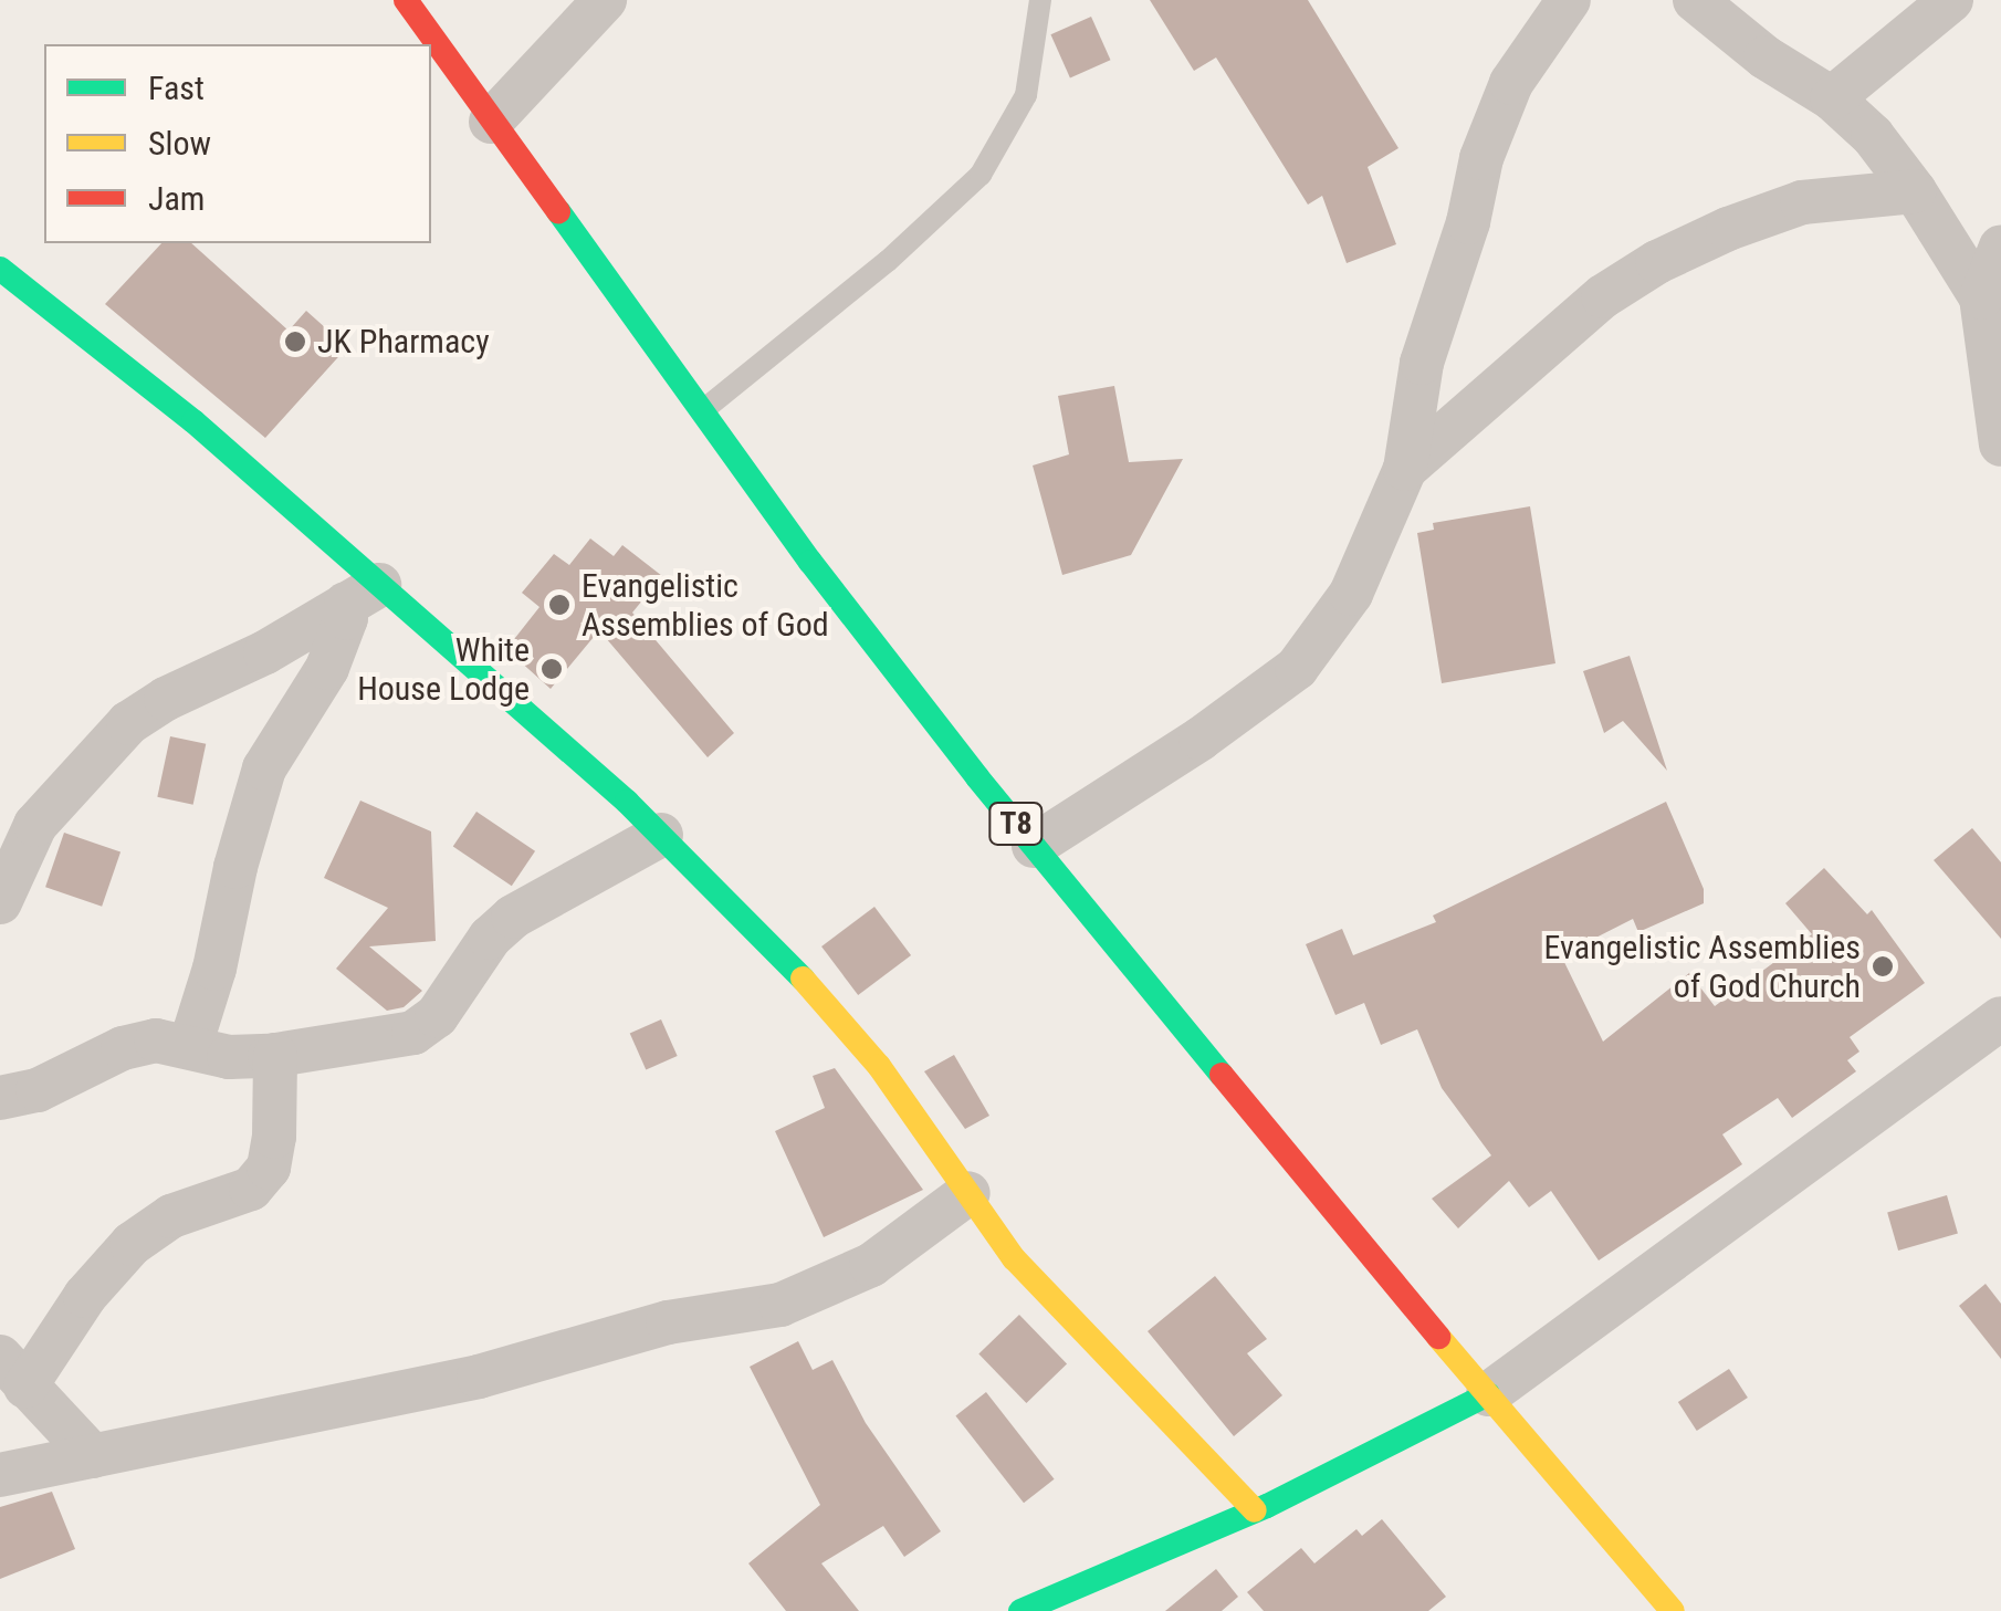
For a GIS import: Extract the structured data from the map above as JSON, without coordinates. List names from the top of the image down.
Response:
{
  "streets": {
    "street": ["T8"]
  },
  "places": [
    "JK Pharmacy",
    "Evangelistic Assemblies of God",
    "White House Lodge",
    "Evangelistic Assemblies of God Church"
  ],
  "legend": ["Fast", "Slow", "Jam"]
}
